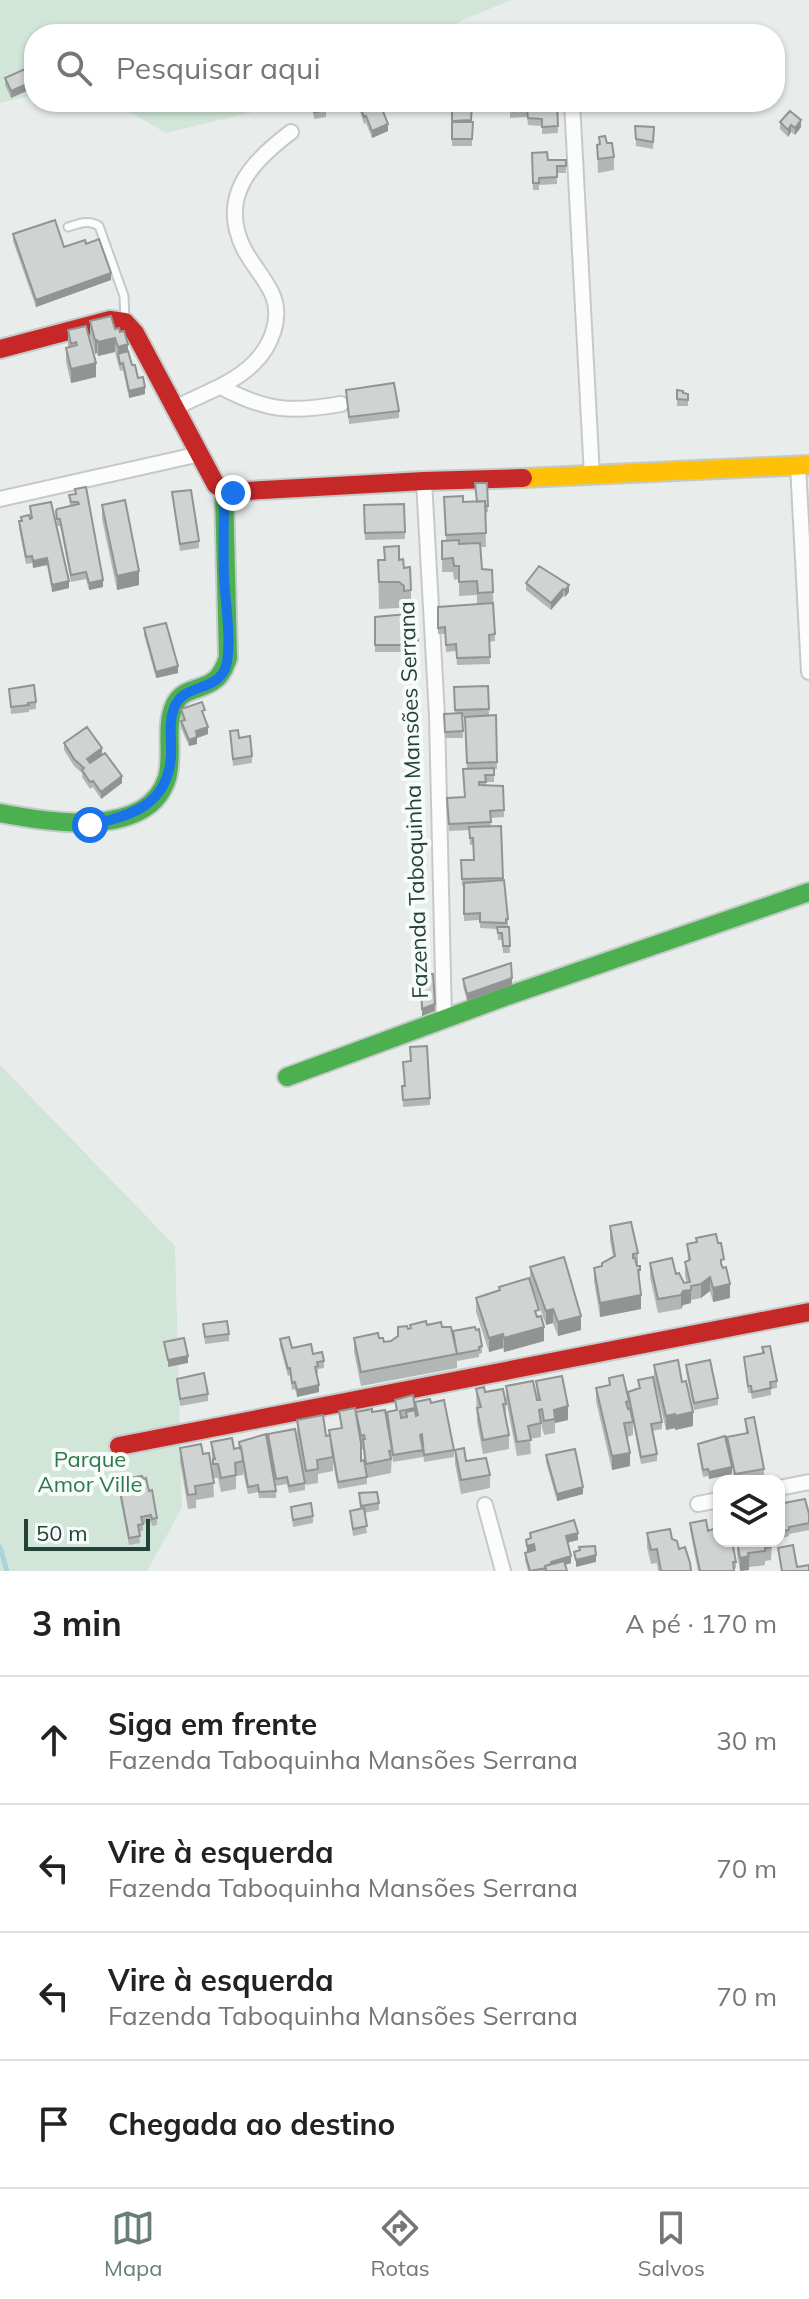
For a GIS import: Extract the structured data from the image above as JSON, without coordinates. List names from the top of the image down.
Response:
{
  "streets": {
    "street": ["Fazenda Taboquinha Mansões Serrana"]
  },
  "parks": ["Parque Amor Ville"],
  "scale_bar": "50 m",
  "page": {
    "search": "Pesquisar aqui",
    "scale": "50 m",
    "heading": ["3 min", "A pé · 170 m"],
    "list": [
      ["Siga em frente", "Fazenda Taboquinha Mansões Serrana", "30 m"],
      ["Vire à esquerda", "Fazenda Taboquinha Mansões Serrana", "70 m"],
      ["Vire à esquerda", "Fazenda Taboquinha Mansões Serrana", "70 m"],
      "Chegada ao destino"
    ],
    "nav": ["Mapa", "Rotas", "Salvos"]
  }
}
